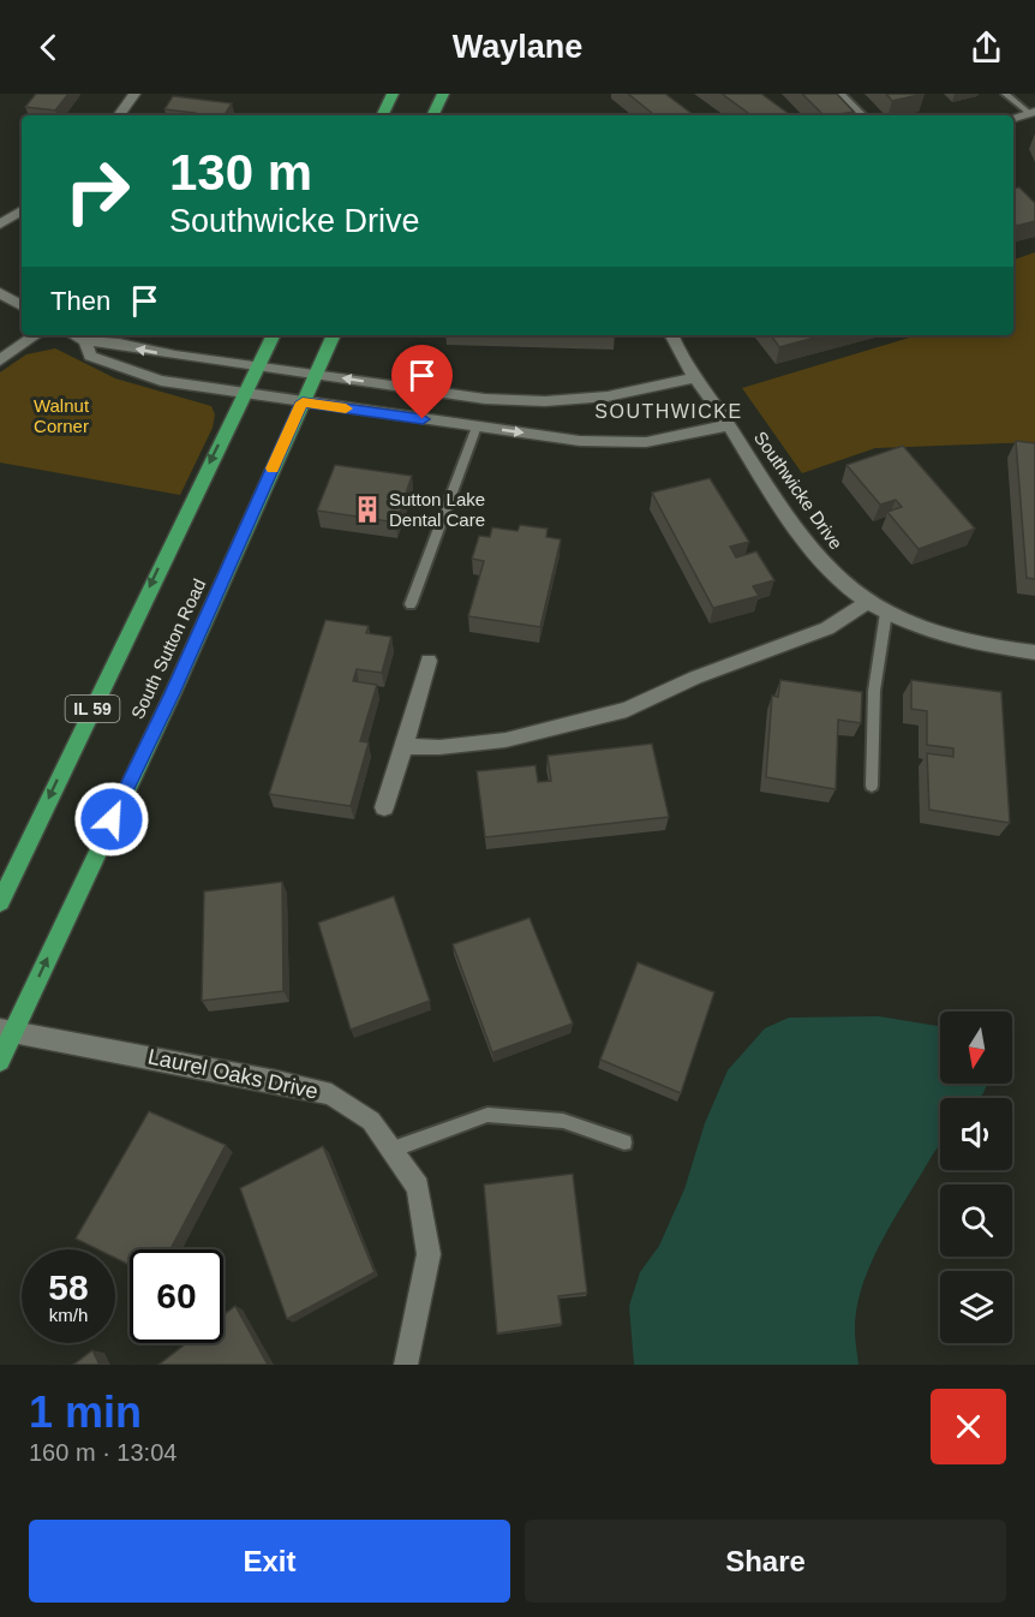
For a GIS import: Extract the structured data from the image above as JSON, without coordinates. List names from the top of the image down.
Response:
{
  "streets": {
    "main road": ["South Sutton Road", "IL 59"],
    "street": ["Southwicke Drive", "Laurel Oaks Drive"]
  },
  "crossings": [
    ["Southwicke Drive", "South Sutton Road"],
    ["Southwicke Drive", "IL 59"],
    ["South Sutton Road", "Laurel Oaks Drive"]
  ],
  "districts": ["SOUTHWICKE"],
  "parks": ["Walnut Corner"],
  "places": {
    "building": ["Sutton Lake Dental Care"]
  },
  "north": "bottom",
  "page": {
    "header": "Waylane",
    "turn": ["130 m", "Southwicke Drive"],
    "then": "Then",
    "speed": "58 km/h",
    "limit": "60",
    "heading": ["1 min", "160 m · 13:04"],
    "buttons": ["Exit", "Share"]
  }
}
